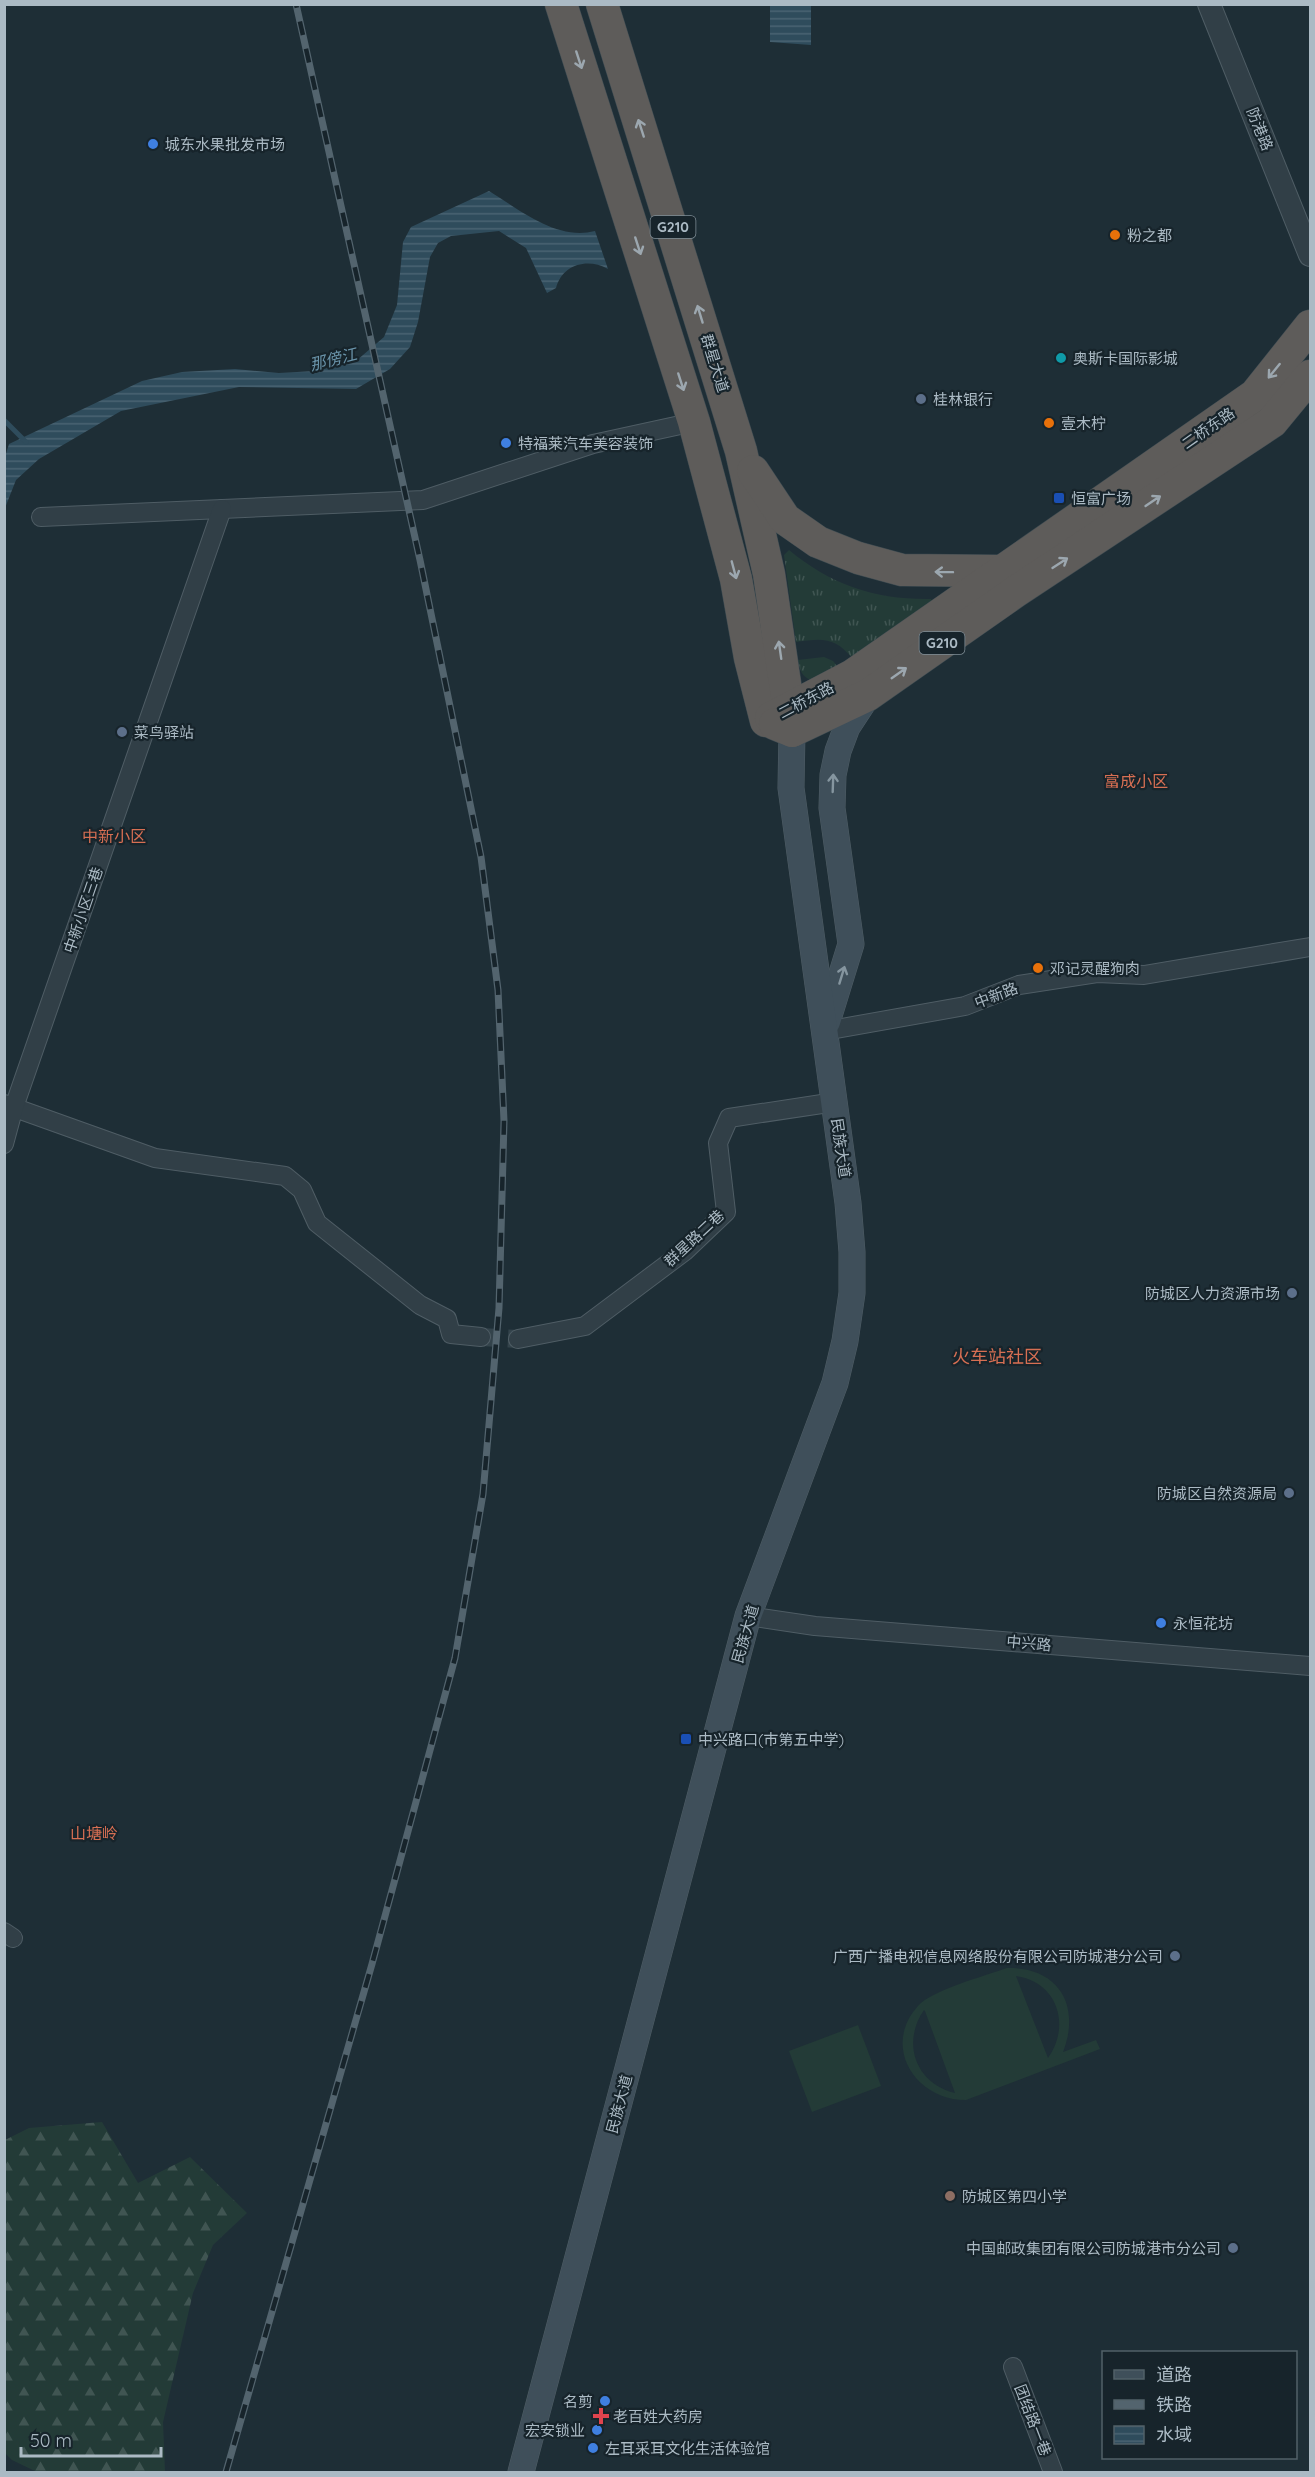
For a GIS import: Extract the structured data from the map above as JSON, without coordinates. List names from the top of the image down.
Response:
{
  "streets": {
    "highway": ["G210", "群星大道", "二桥东路"],
    "main road": ["民族大道"],
    "street": [
      "防港路",
      "中新小区三巷",
      "中新路",
      "群星路二巷",
      "中兴路",
      "团结路一巷"
    ]
  },
  "crossings": [
    ["G210", "群星大道"],
    ["G210", "二桥东路"],
    ["G210", "民族大道"],
    ["群星大道", "二桥东路"],
    ["群星大道", "民族大道"],
    ["二桥东路", "民族大道"],
    ["中新路", "民族大道"],
    ["民族大道", "群星路二巷"],
    ["民族大道", "中兴路"]
  ],
  "districts": [
    "富成小区",
    "中新小区",
    "火车站社区",
    "山塘岭"
  ],
  "water": ["那傍江"],
  "places": {
    "other": [
      "城东水果批发市场",
      "粉之都",
      "奥斯卡国际影城",
      "桂林银行",
      "壹木柠",
      "特福莱汽车美容装饰",
      "菜鸟驿站",
      "邓记灵醒狗肉",
      "防城区人力资源市场",
      "防城区自然资源局",
      "永恒花坊",
      "广西广播电视信息网络股份有限公司防城港分公司",
      "防城区第四小学",
      "中国邮政集团有限公司防城港市分公司",
      "名剪",
      "宏安锁业",
      "左耳采耳文化生活体验馆"
    ],
    "transit": ["恒富广场", "中兴路口(巿第五中学)"],
    "health": ["老百姓大药房"]
  },
  "legend": ["道路", "铁路", "水域"],
  "scale_bar": "50 m"
}
